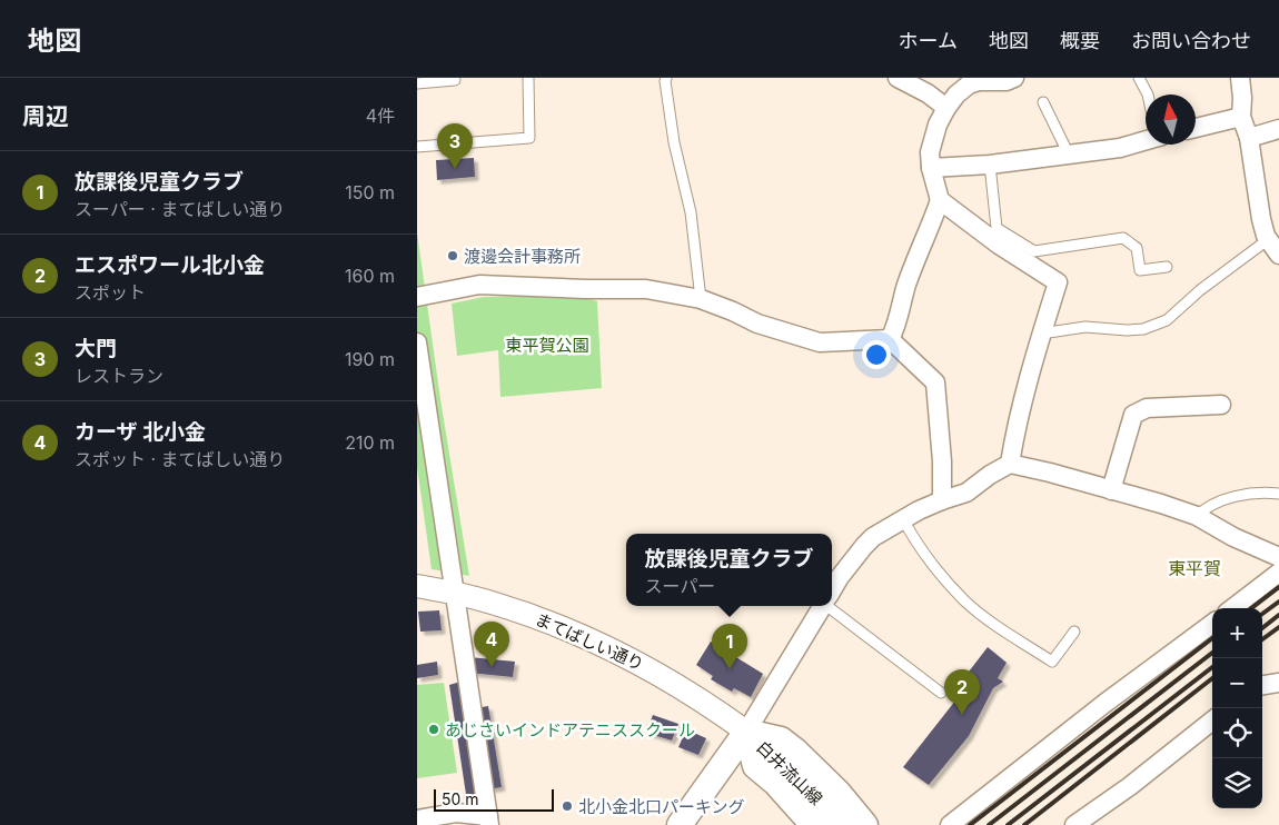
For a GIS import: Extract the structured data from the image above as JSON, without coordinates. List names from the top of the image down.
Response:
{
  "streets": {
    "main road": ["白井流山線"],
    "street": ["まてばしい通り"]
  },
  "crossings": [
    ["まてばしい通り", "白井流山線"]
  ],
  "districts": ["東平賀"],
  "parks": ["東平賀公園"],
  "places": ["渡邊会計事務所", "あじさいインドアテニススクール", "北小金北口パーキング"],
  "scale_bar": "50 m",
  "north": "top",
  "page": {
    "header": "地図",
    "nav": [
      "ホーム",
      "地図",
      "概要",
      "お問い合わせ"
    ],
    "heading": ["周辺", "4件"],
    "pins": [
      "3",
      "4",
      "1",
      "2"
    ],
    "list": [
      {
        "mark": "1",
        "name": "放課後児童クラブ",
        "note": "スーパー · まてばしい通り",
        "value": "150 m"
      },
      {
        "mark": "2",
        "name": "エスポワール北小金",
        "note": "スポット",
        "value": "160 m"
      },
      {
        "mark": "3",
        "name": "大門",
        "note": "レストラン",
        "value": "190 m"
      },
      {
        "mark": "4",
        "name": "カーザ 北小金",
        "note": "スポット · まてばしい通り",
        "value": "210 m"
      }
    ],
    "popup": ["放課後児童クラブ", "スーパー"],
    "map_buttons": ["+", "−"],
    "scale": "50 m"
  }
}
